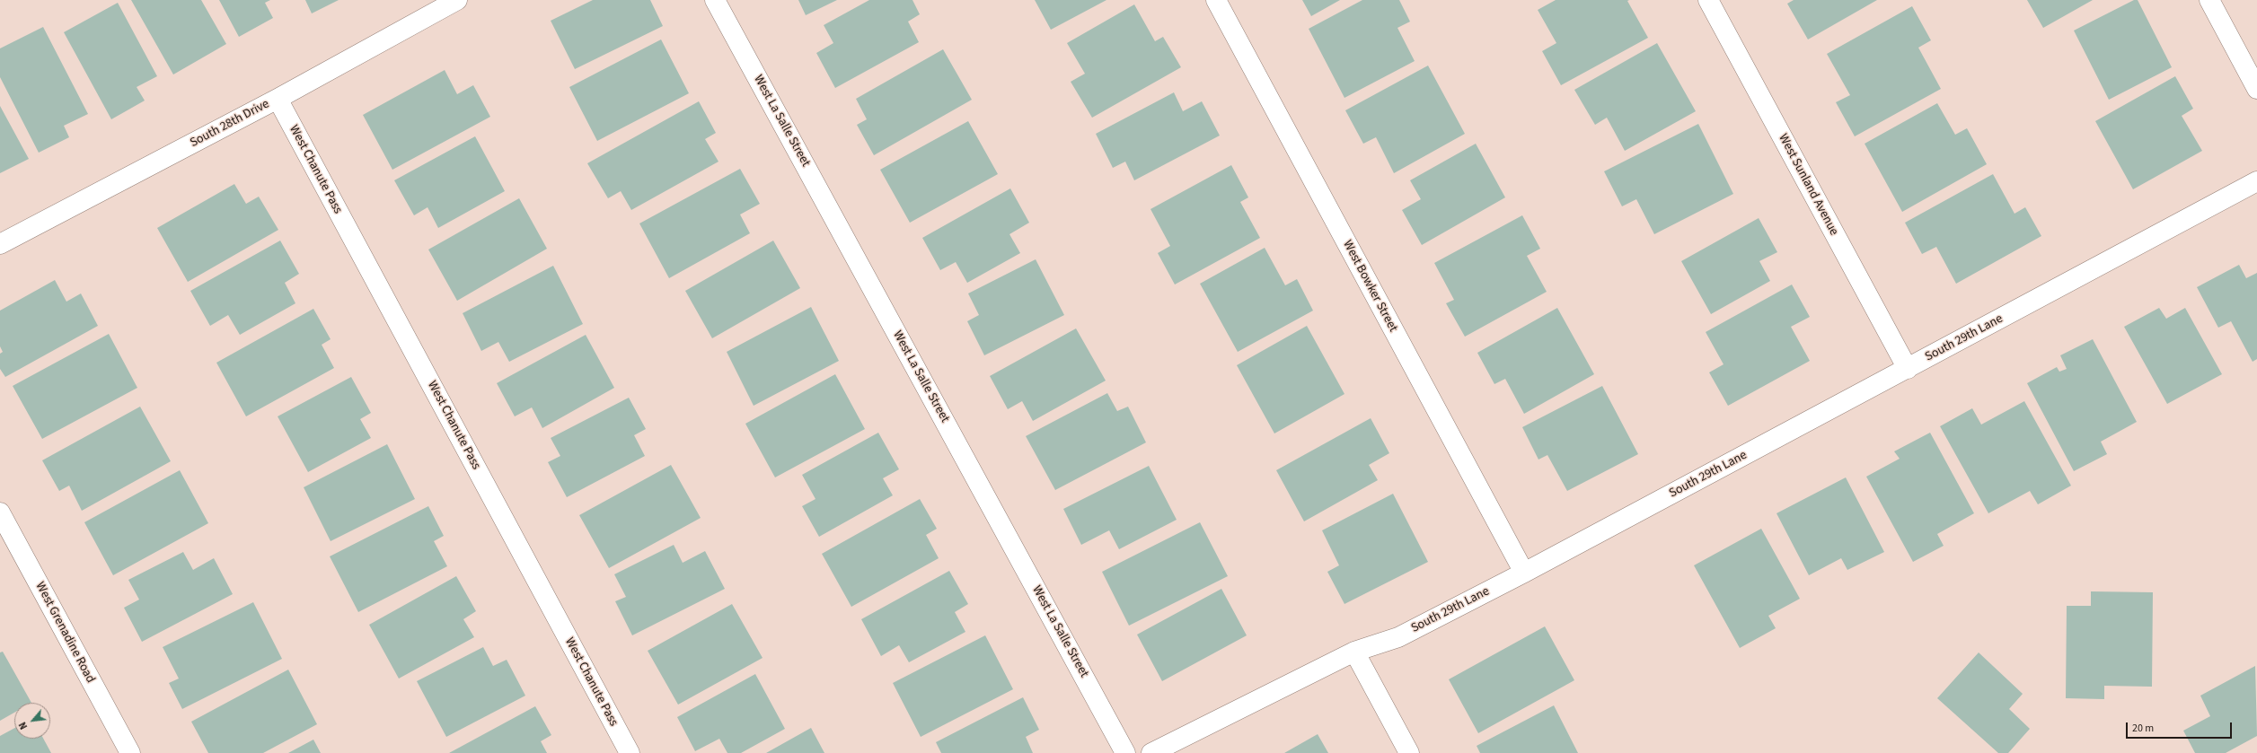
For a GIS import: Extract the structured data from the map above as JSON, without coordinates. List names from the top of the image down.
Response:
{
  "streets": {
    "street": [
      "West La Salle Street",
      "South 28th Drive",
      "West Chanute Pass",
      "West Sunland Avenue",
      "West Bowker Street",
      "South 29th Lane",
      "West Grenadine Road"
    ]
  },
  "crossings": [
    ["South 28th Drive", "West Chanute Pass"],
    ["West Sunland Avenue", "South 29th Lane"],
    ["West Bowker Street", "South 29th Lane"]
  ],
  "scale_bar": "20 m",
  "north": "bottom left"
}
